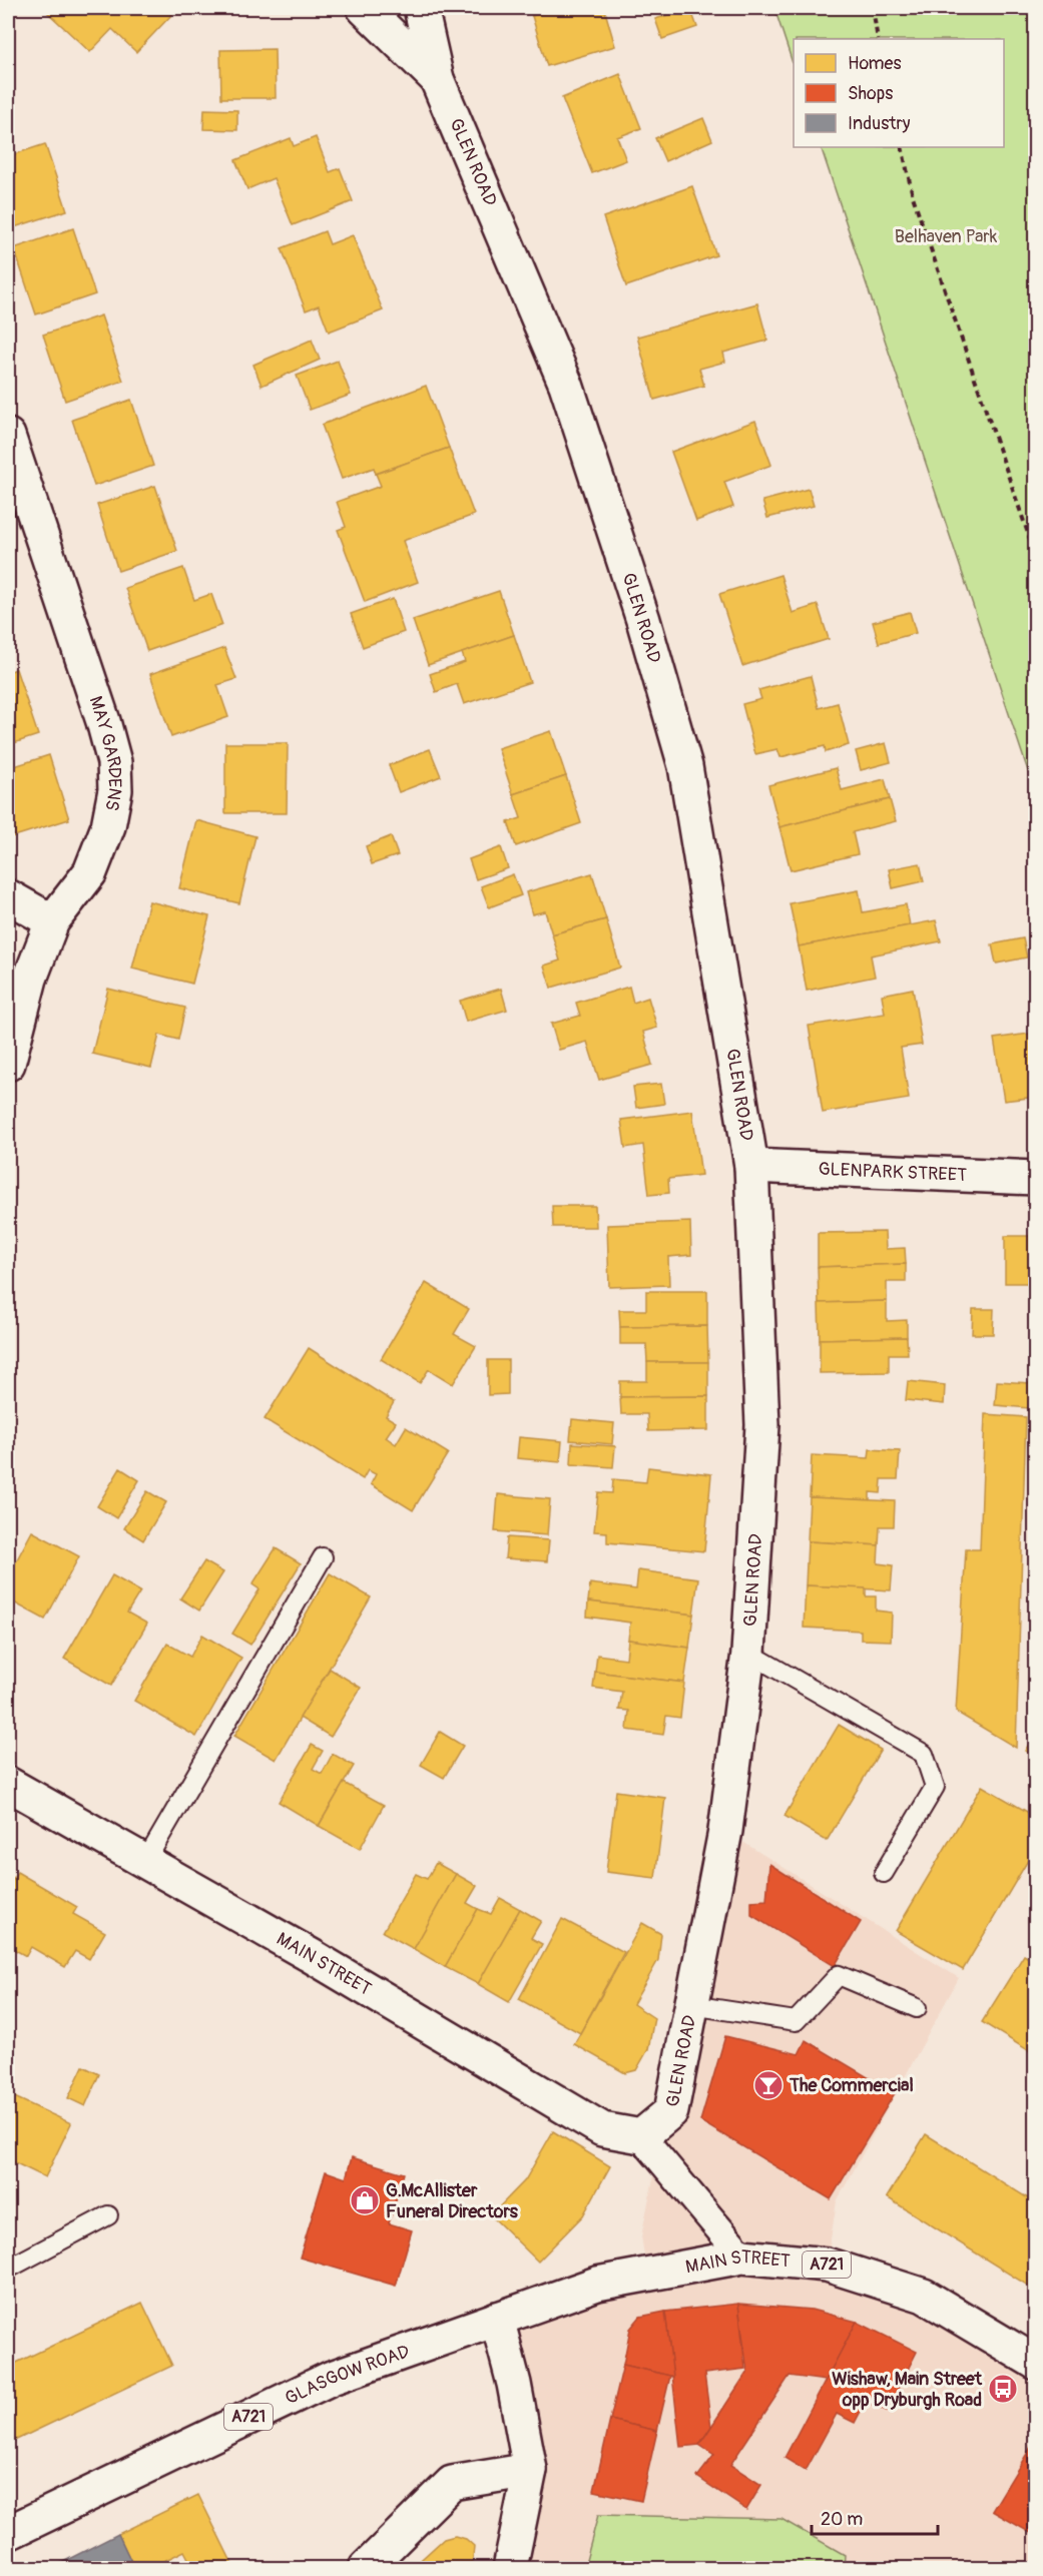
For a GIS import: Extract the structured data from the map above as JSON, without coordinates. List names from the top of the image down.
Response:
{
  "streets": {
    "street": [
      "GLEN ROAD",
      "MAY GARDENS",
      "GLENPARK STREET",
      "MAIN STREET",
      "A721",
      "GLASGOW ROAD"
    ]
  },
  "crossings": [
    ["GLEN ROAD", "GLENPARK STREET"],
    ["GLEN ROAD", "MAIN STREET"],
    ["MAIN STREET", "GLASGOW ROAD"]
  ],
  "parks": ["Belhaven Park"],
  "places": {
    "bar": ["The Commercial"],
    "shop": ["G.McAllister Funeral Directors"],
    "bus stop": ["Wishaw, Main Street opp Dryburgh Road"]
  },
  "legend": ["Homes", "Shops", "Industry"],
  "scale_bar": "20 m"
}
